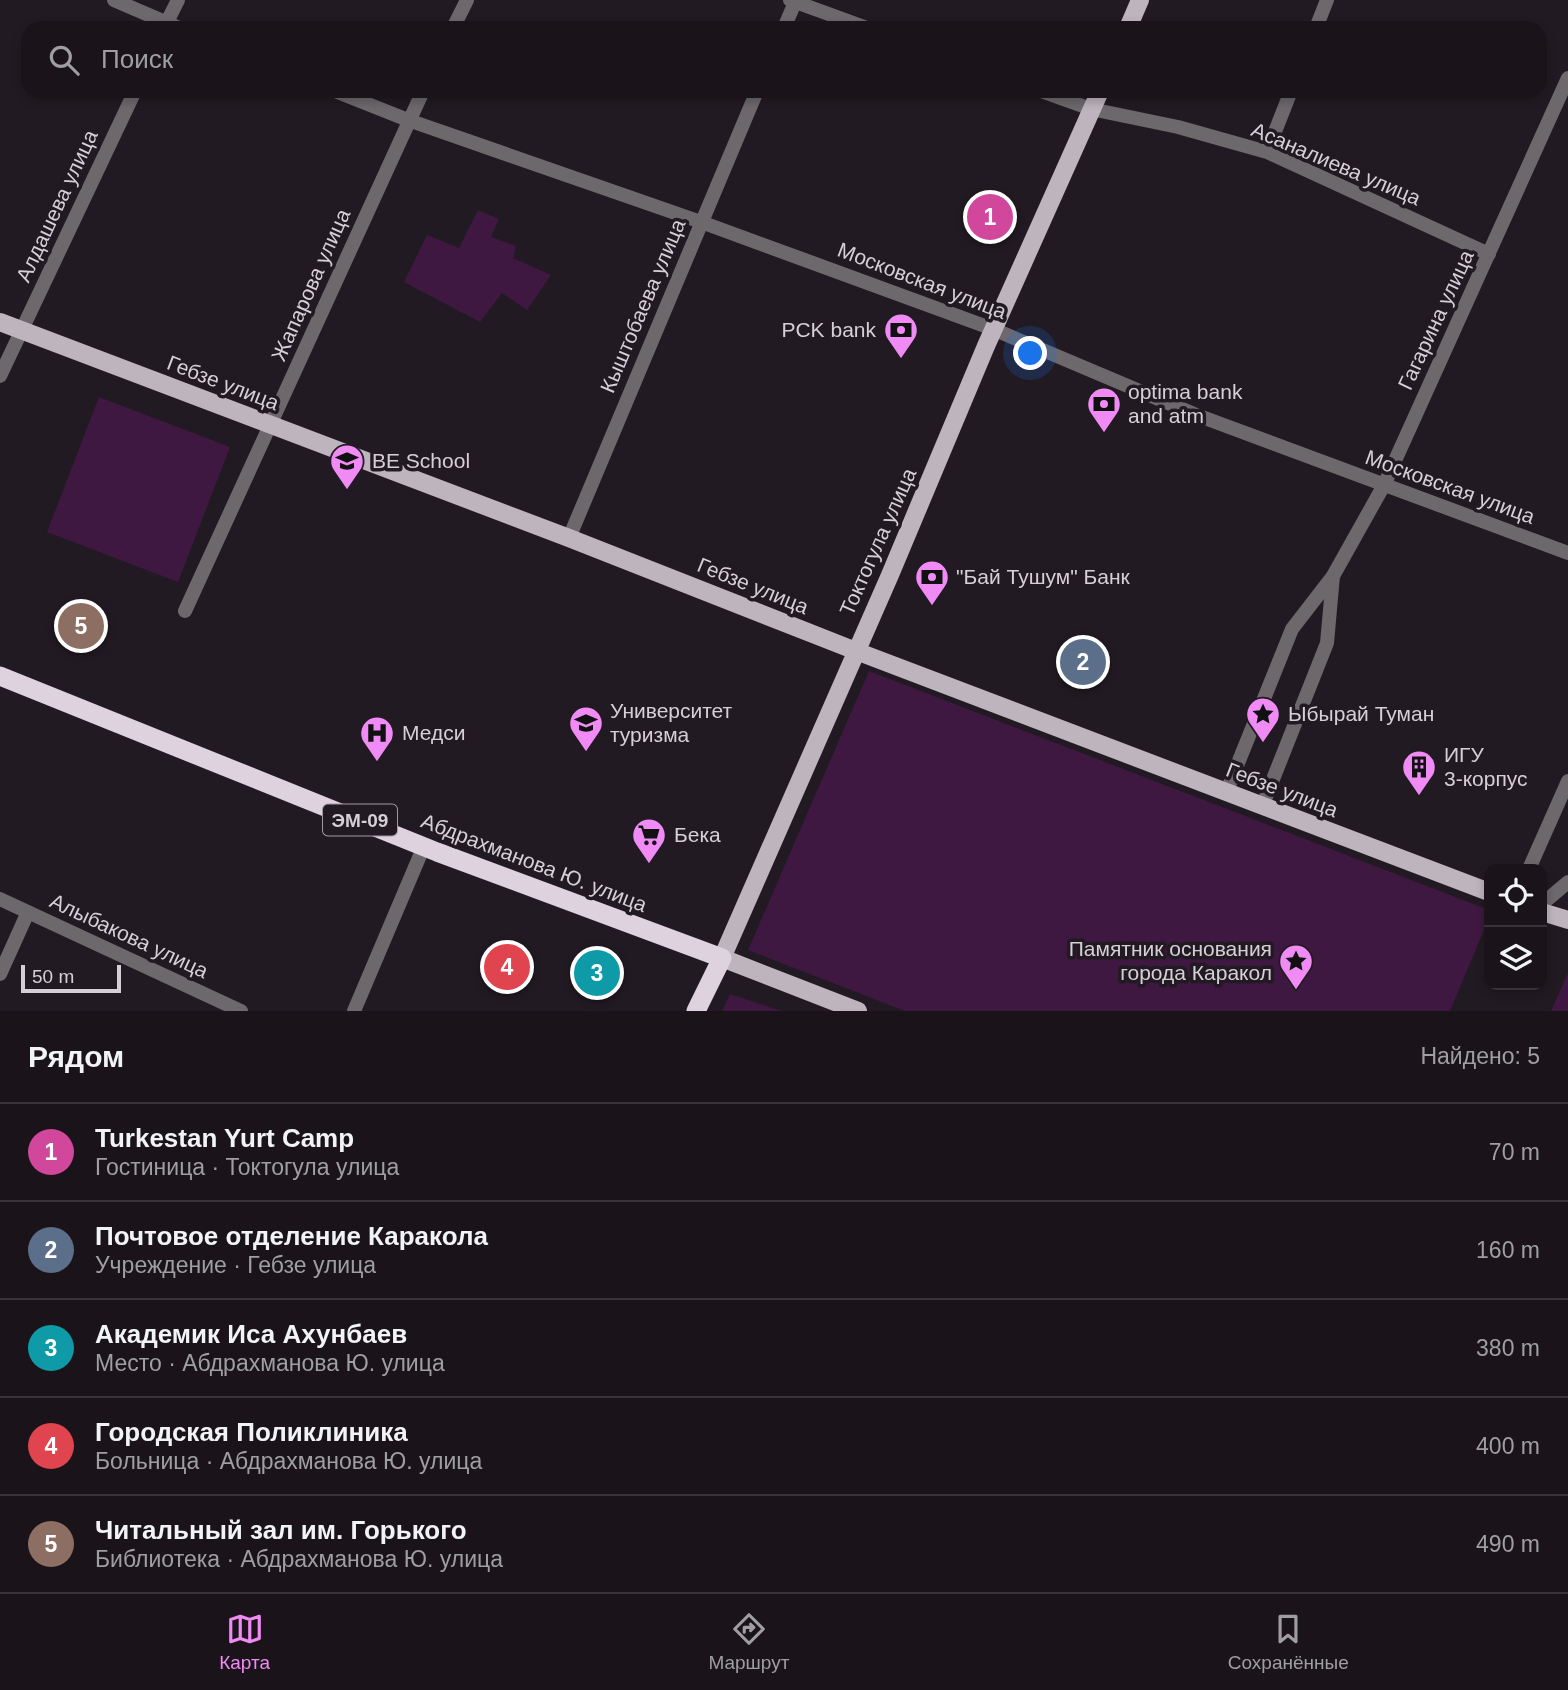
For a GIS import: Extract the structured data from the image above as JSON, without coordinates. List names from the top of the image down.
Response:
{
  "streets": {
    "highway": ["Токтогула улица", "ЭМ-09", "Абдрахманова Ю. улица"],
    "main road": ["Гебзе улица"],
    "street": [
      "Асаналиева улица",
      "Алдашева улица",
      "Московская улица",
      "Жапарова улица",
      "Кыштобаева улица",
      "Гагарина улица",
      "Алыбакова улица"
    ]
  },
  "crossings": [
    ["Асаналиева улица", "Гагарина улица"],
    ["Асаналиева улица", "Токтогула улица"],
    ["Алдашева улица", "Гебзе улица"],
    ["Московская улица", "Жапарова улица"],
    ["Московская улица", "Кыштобаева улица"],
    ["Московская улица", "Гагарина улица"],
    ["Московская улица", "Токтогула улица"],
    ["Жапарова улица", "Гебзе улица"],
    ["Кыштобаева улица", "Гебзе улица"],
    ["Гагарина улица", "Гебзе улица"],
    ["Гебзе улица", "Токтогула улица"],
    ["Токтогула улица", "Абдрахманова Ю. улица"]
  ],
  "places": {
    "bank": ["PCK bank", "optima bank and atm", "\"Бай Тушум\" Банк"],
    "school or university": ["BE School", "Университет туризма"],
    "place": ["Ыбырай Туман", "Памятник основания города Каракол"],
    "hospital": ["Медси"],
    "building": ["ИГУ 3-корпус"],
    "supermarket": ["Бека"]
  },
  "scale_bar": "50 m",
  "page": {
    "search": "Поиск",
    "pins": [
      "1",
      "5",
      "2",
      "4",
      "3"
    ],
    "scale": "50 m",
    "heading": ["Рядом", "Найдено: 5"],
    "list": [
      {
        "mark": "1",
        "name": "Turkestan Yurt Camp",
        "note": "Гостиница · Токтогула улица",
        "value": "70 m"
      },
      {
        "mark": "2",
        "name": "Почтовое отделение Каракола",
        "note": "Учреждение · Гебзе улица",
        "value": "160 m"
      },
      {
        "mark": "3",
        "name": "Академик Иса Ахунбаев",
        "note": "Место · Абдрахманова Ю. улица",
        "value": "380 m"
      },
      {
        "mark": "4",
        "name": "Городская Поликлиника",
        "note": "Больница · Абдрахманова Ю. улица",
        "value": "400 m"
      },
      {
        "mark": "5",
        "name": "Читальный зал им. Горького",
        "note": "Библиотека · Абдрахманова Ю. улица",
        "value": "490 m"
      }
    ],
    "nav": ["Карта", "Маршрут", "Сохранённые"]
  }
}
